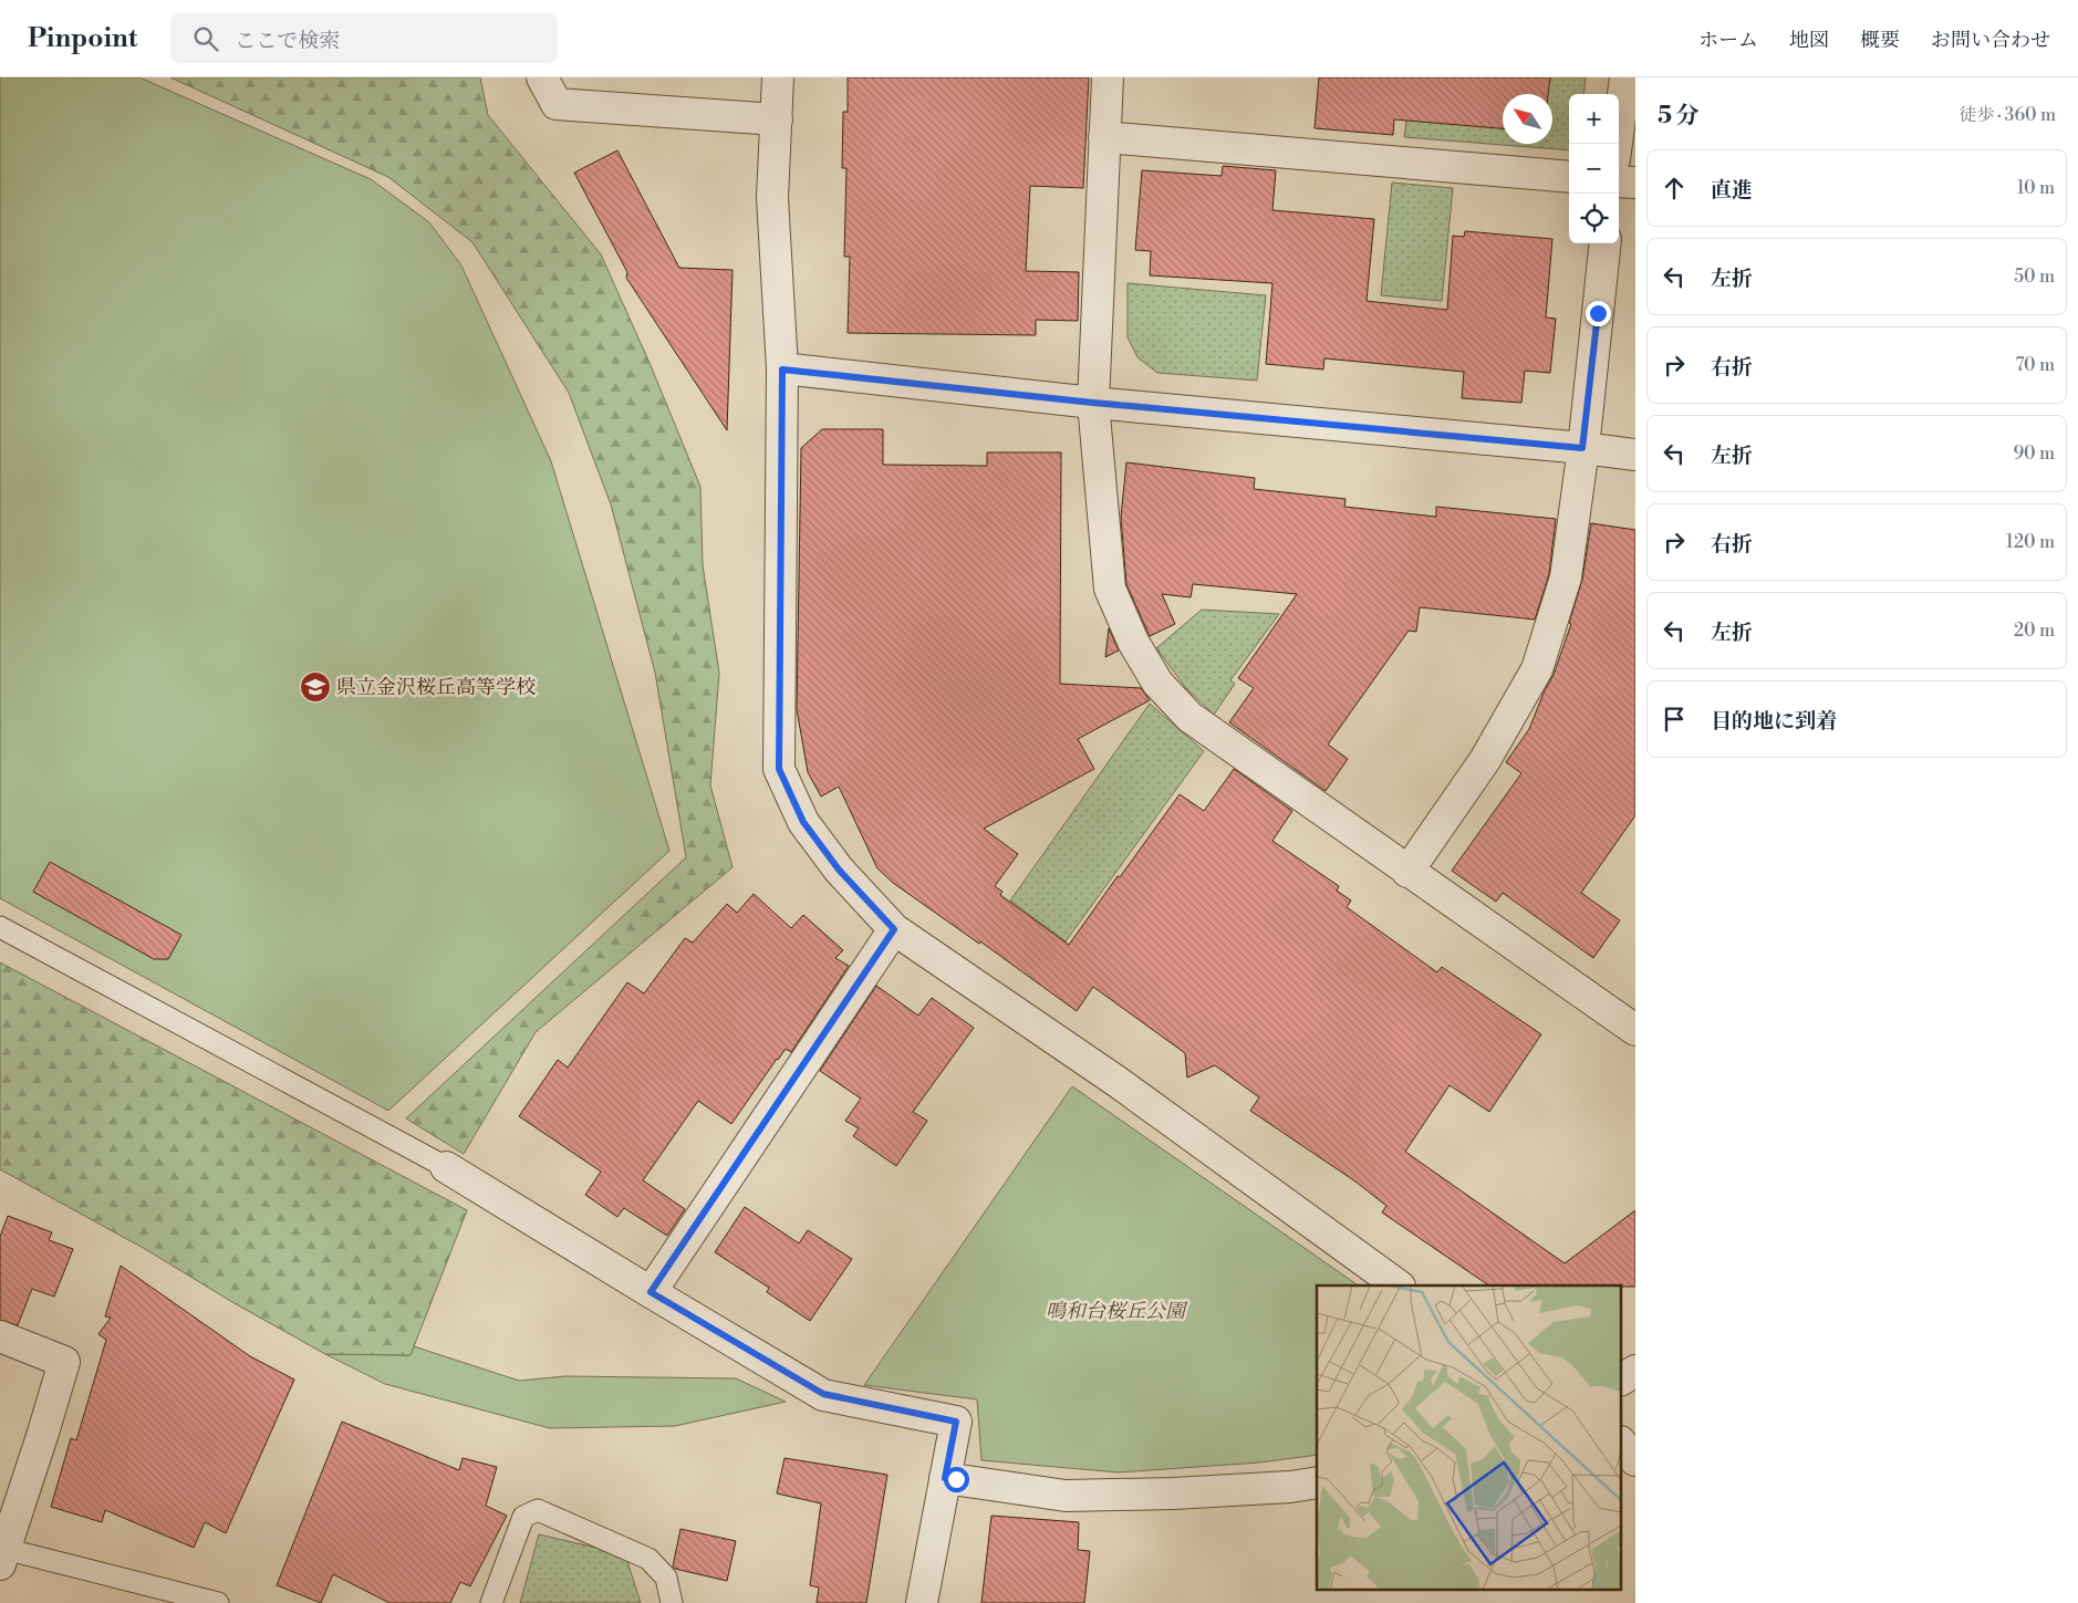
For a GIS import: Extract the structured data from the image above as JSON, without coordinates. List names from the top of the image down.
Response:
{
  "parks": ["鳴和台桜丘公園"],
  "places": {
    "school or university": ["県立金沢桜丘高等学校"]
  },
  "north": "top left",
  "page": {
    "header": "Pinpoint",
    "search": "ここで検索",
    "nav": [
      "ホーム",
      "地図",
      "概要",
      "お問い合わせ"
    ],
    "heading": ["5 分", "徒歩 · 360 m"],
    "map_buttons": ["+", "−"],
    "list": [
      ["直進", "10 m"],
      ["左折", "50 m"],
      ["右折", "70 m"],
      ["左折", "90 m"],
      ["右折", "120 m"],
      ["左折", "20 m"],
      "目的地に到着"
    ]
  }
}
